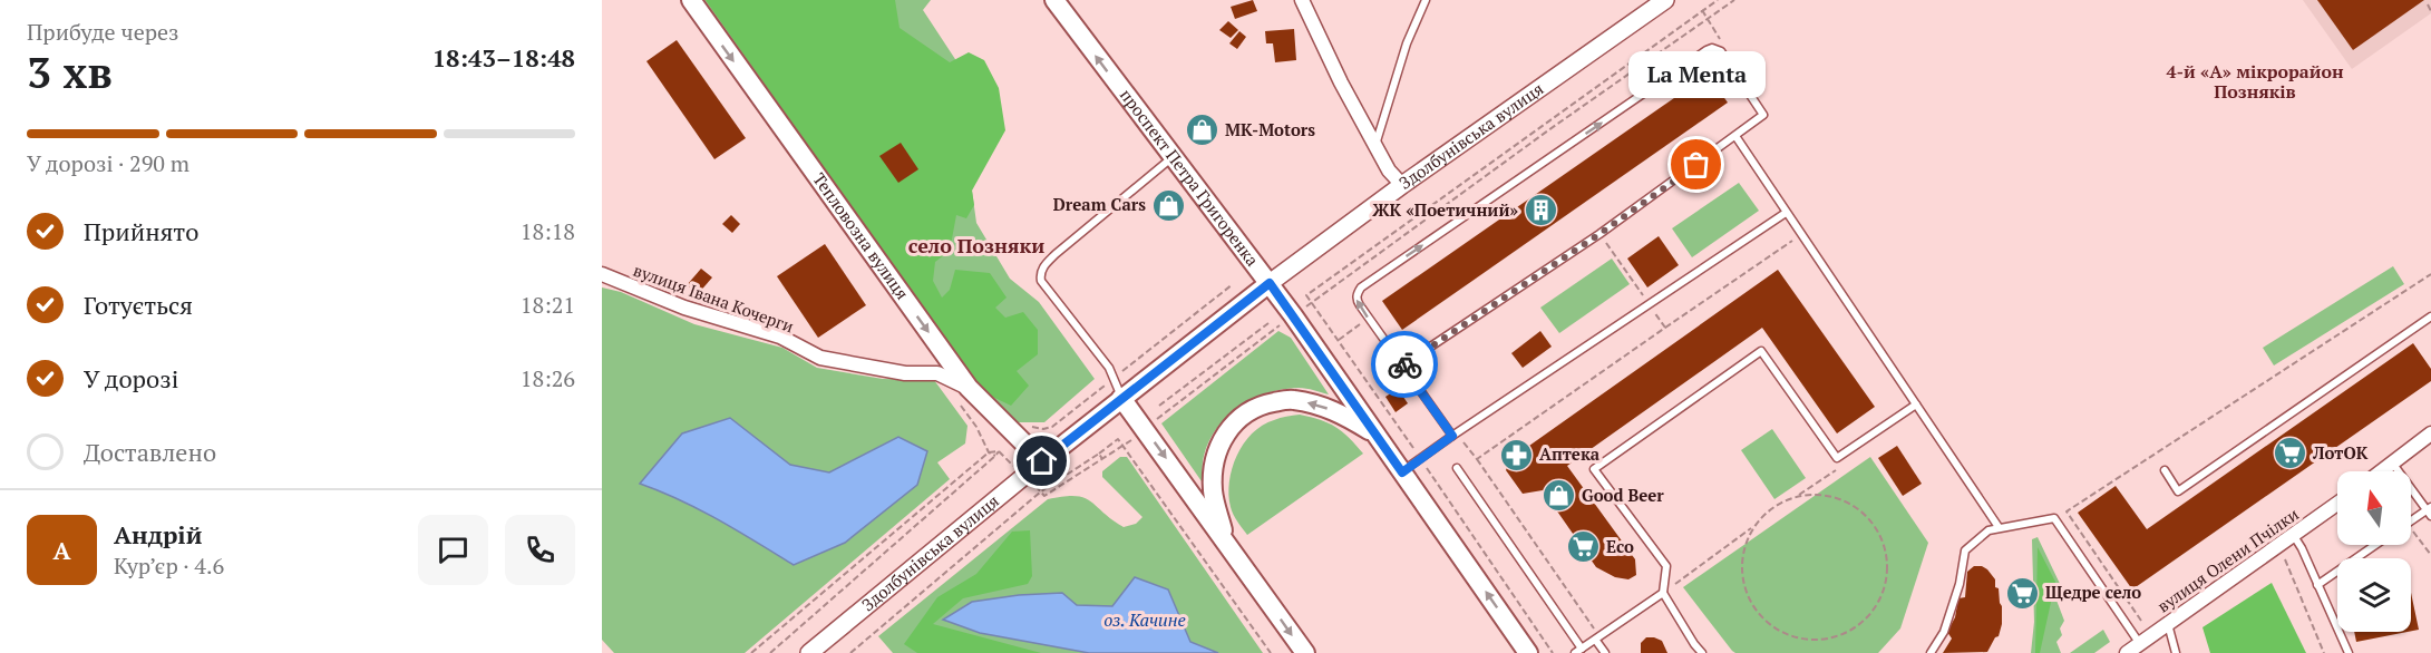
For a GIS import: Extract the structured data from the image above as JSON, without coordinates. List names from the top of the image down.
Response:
{
  "streets": {
    "main road": ["Здолбунівська вулиця", "проспект Петра Григоренка", "Тепловозна вулиця"],
    "street": ["вулиця Івана Кочерги", "вулиця Олени Пчілки"]
  },
  "crossings": [
    ["Здолбунівська вулиця", "проспект Петра Григоренка"],
    ["Здолбунівська вулиця", "Тепловозна вулиця"],
    ["Тепловозна вулиця", "вулиця Івана Кочерги"]
  ],
  "one_way": ["проспект Петра Григоренка", "Тепловозна вулиця"],
  "districts": ["4-й «А» мікрорайон Позняків", "село Позняки"],
  "water": ["оз. Качине"],
  "places": {
    "shop": ["MK-Motors", "Dream Cars", "Good Beer"],
    "other": ["La Menta"],
    "building": ["ЖК «Поетичний»"],
    "supermarket": ["ЛотОК", "Eco", "Щедре село"],
    "pharmacy": ["Аптека"]
  },
  "north": "top",
  "page": {
    "heading": ["3 хв", "Прибуде через", "18:43–18:48"],
    "panel": ["Андрій", "Кур’єр · 4.6"],
    "bubble": "La Menta",
    "bar": "У дорозі · 290 m",
    "list": [
      ["Прийнято", "18:18"],
      ["Готується", "18:21"],
      ["У дорозі", "18:26"],
      "Доставлено"
    ],
    "round": "А"
  }
}
